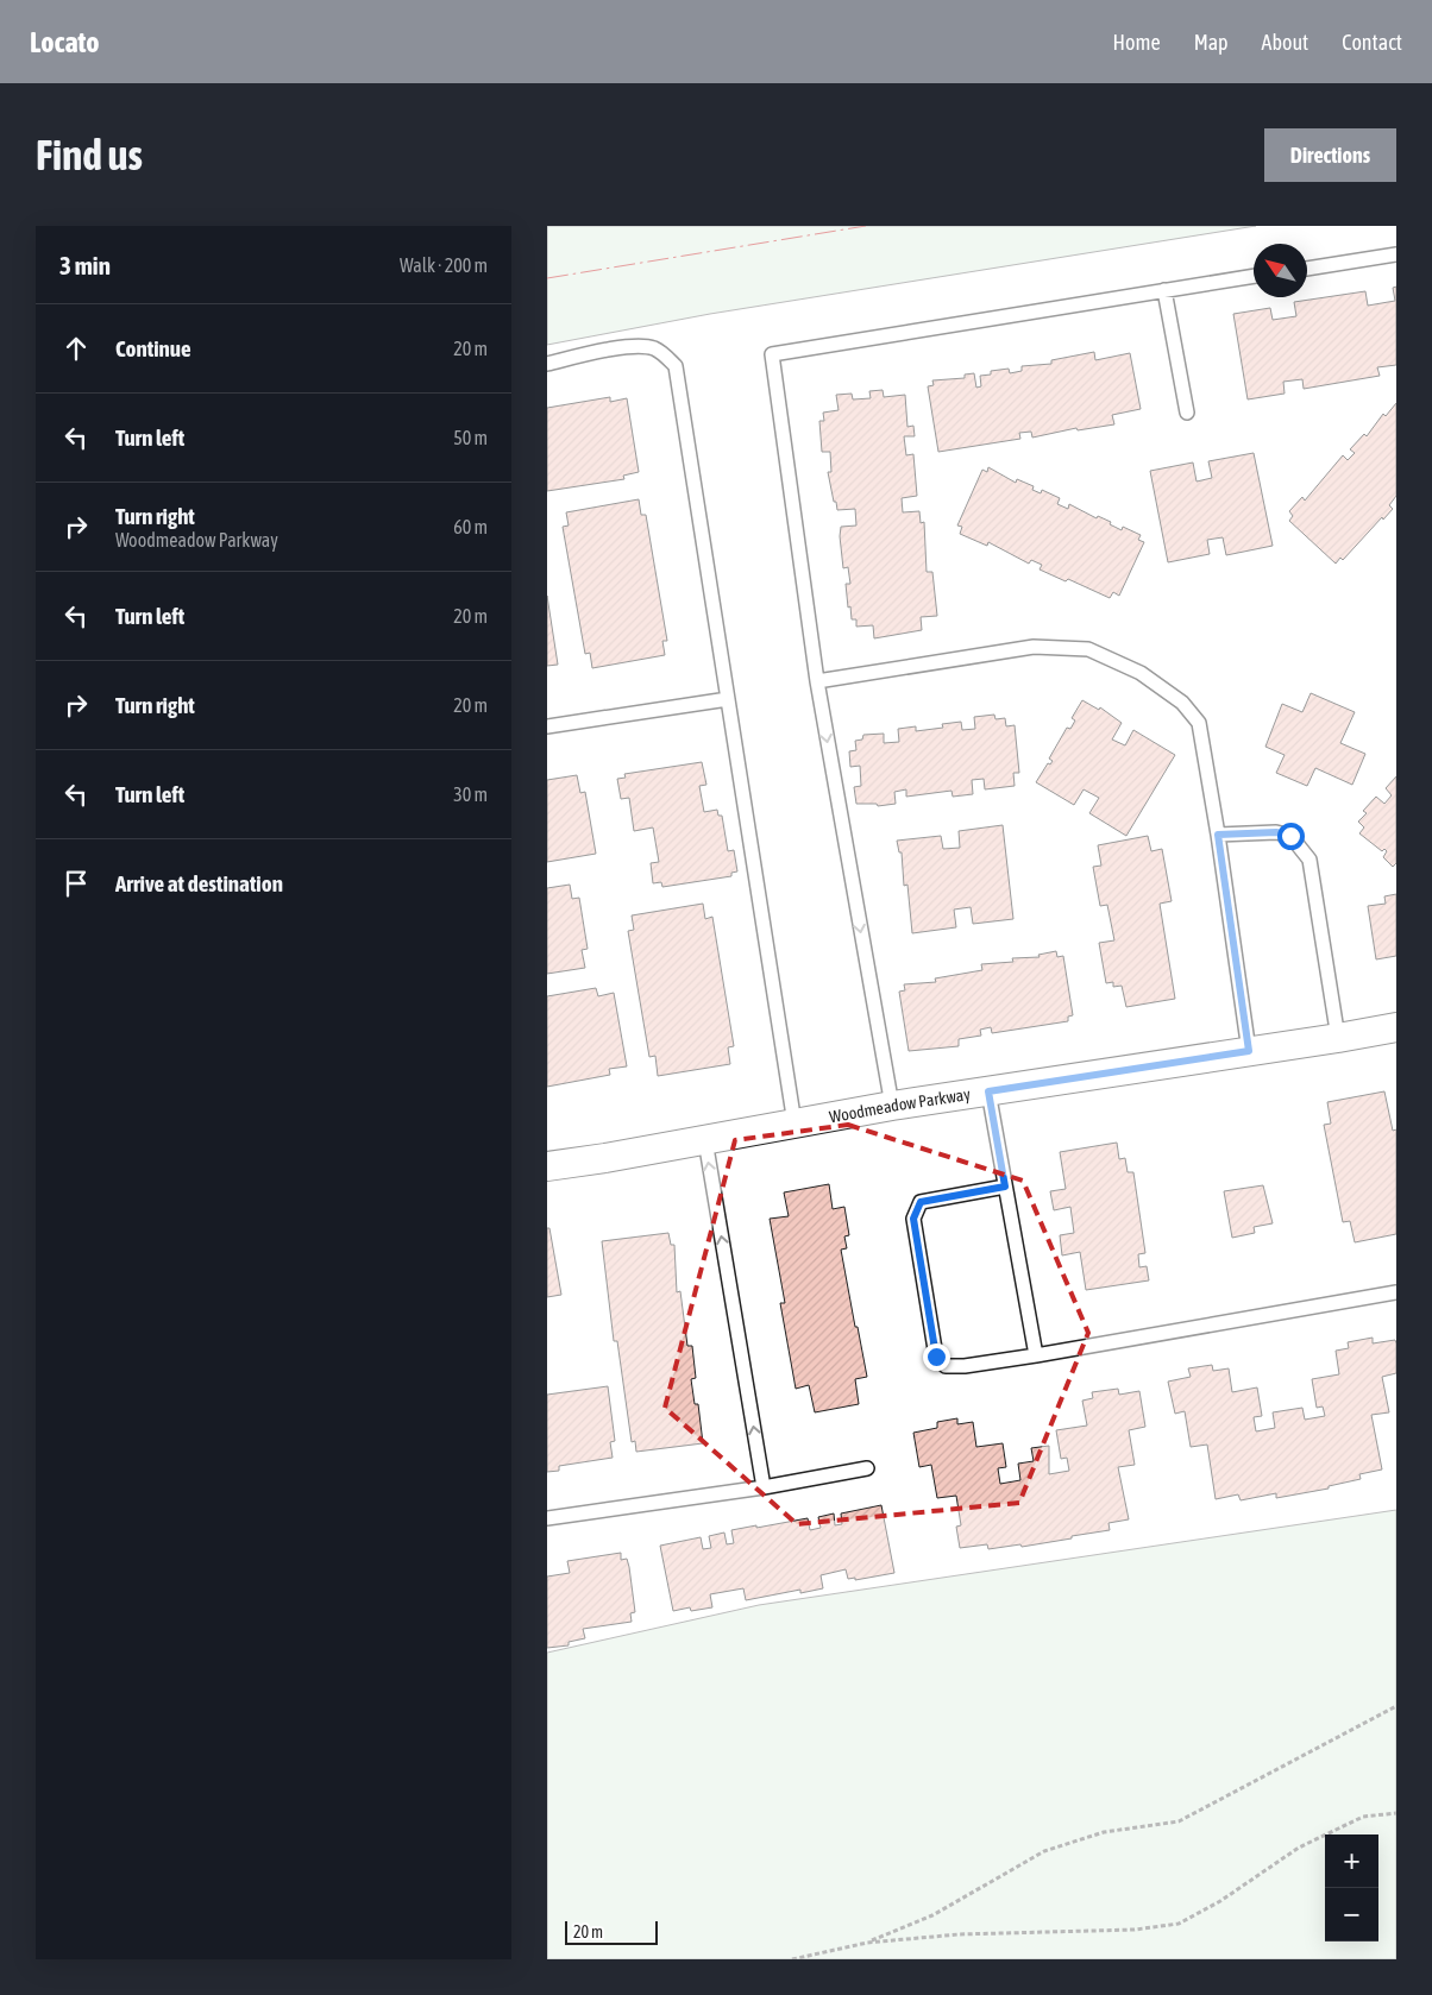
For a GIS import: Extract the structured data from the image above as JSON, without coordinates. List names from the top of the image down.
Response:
{
  "streets": {
    "street": ["Woodmeadow Parkway"]
  },
  "scale_bar": "20 m",
  "north": "top left",
  "page": {
    "header": "Locato",
    "nav": [
      "Home",
      "Map",
      "About",
      "Contact"
    ],
    "buttons": "Directions",
    "title": "Find us",
    "heading": ["3 min", "Walk · 200 m"],
    "list": [
      ["Continue", "20 m"],
      ["Turn left", "50 m"],
      ["Turn right", "Woodmeadow Parkway", "60 m"],
      ["Turn left", "20 m"],
      ["Turn right", "20 m"],
      ["Turn left", "30 m"],
      "Arrive at destination"
    ],
    "map_buttons": ["+", "−"],
    "scale": "20 m"
  }
}
